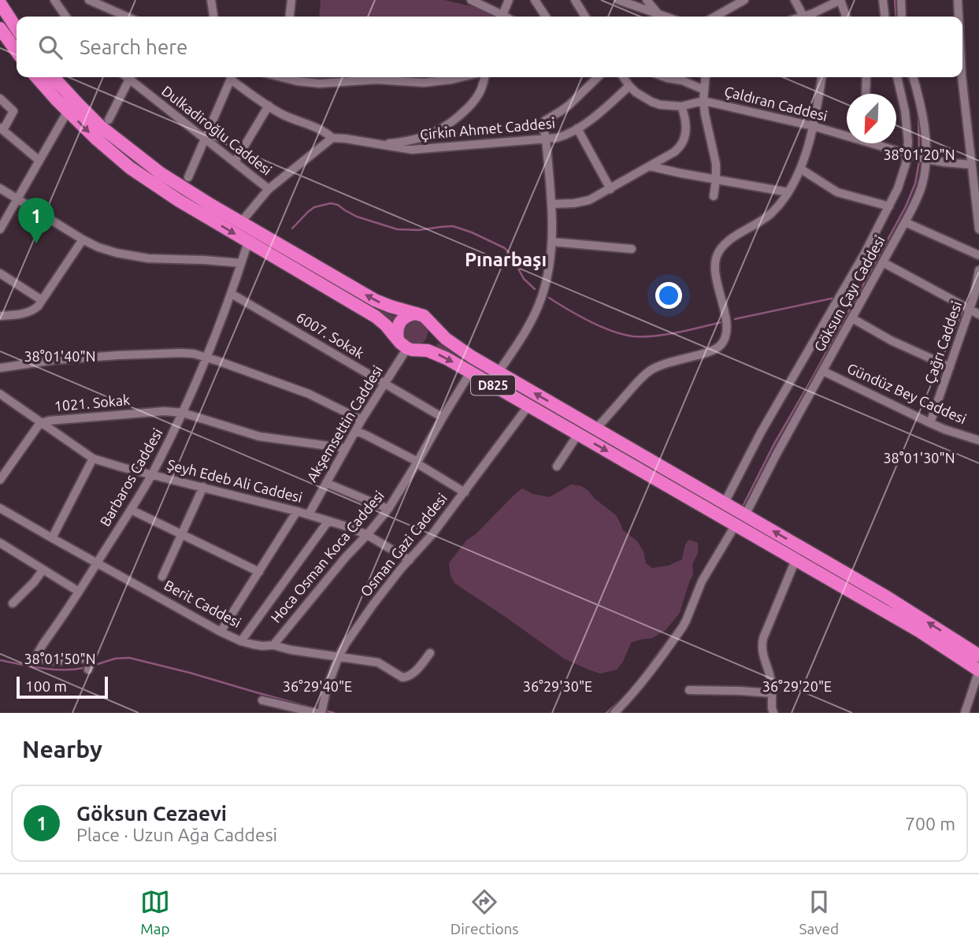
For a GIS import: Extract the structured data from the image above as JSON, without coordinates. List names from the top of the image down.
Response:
{
  "streets": {
    "highway": ["D825"],
    "street": [
      "Çaldıran Caddesi",
      "Çirkin Ahmet Caddesi",
      "Dulkadiroğlu Caddesi",
      "Göksun Çayı Caddesi",
      "6007. Sokak",
      "Çağrı Caddesi",
      "Gündüz Bey Caddesi",
      "1021. Sokak",
      "Akşemsettin Caddesi",
      "Barbaros Caddesi",
      "Şeyh Edeb Ali Caddesi",
      "Osman Gazi Caddesi",
      "Hoca Osman Koca Caddesi",
      "Berit Caddesi"
    ]
  },
  "crossings": [
    ["Çaldıran Caddesi", "Göksun Çayı Caddesi"],
    ["Göksun Çayı Caddesi", "D825"],
    ["Göksun Çayı Caddesi", "Gündüz Bey Caddesi"],
    ["6007. Sokak", "Akşemsettin Caddesi"],
    ["6007. Sokak", "Barbaros Caddesi"],
    ["6007. Sokak", "Hoca Osman Koca Caddesi"],
    ["Çağrı Caddesi", "Gündüz Bey Caddesi"],
    ["D825", "Akşemsettin Caddesi"],
    ["D825", "Osman Gazi Caddesi"],
    ["D825", "Hoca Osman Koca Caddesi"],
    ["1021. Sokak", "Akşemsettin Caddesi"],
    ["1021. Sokak", "Barbaros Caddesi"],
    ["1021. Sokak", "Şeyh Edeb Ali Caddesi"],
    ["Akşemsettin Caddesi", "Şeyh Edeb Ali Caddesi"],
    ["Barbaros Caddesi", "Şeyh Edeb Ali Caddesi"],
    ["Barbaros Caddesi", "Berit Caddesi"],
    ["Şeyh Edeb Ali Caddesi", "Osman Gazi Caddesi"],
    ["Şeyh Edeb Ali Caddesi", "Hoca Osman Koca Caddesi"],
    ["Osman Gazi Caddesi", "Berit Caddesi"],
    ["Hoca Osman Koca Caddesi", "Berit Caddesi"]
  ],
  "districts": ["Pınarbaşı"],
  "scale_bar": "100 m",
  "north": "bottom left",
  "page": {
    "search": "Search here",
    "pins": "1",
    "scale": "100 m",
    "heading": "Nearby",
    "list": [
      {
        "mark": "1",
        "name": "Göksun Cezaevi",
        "note": "Place · Uzun Ağa Caddesi",
        "value": "700 m"
      }
    ],
    "nav": ["Map", "Directions", "Saved"]
  },
  "coordinates": [
    "38°01'20\"N",
    "38°01'40\"N",
    "38°01'30\"N",
    "38°01'50\"N",
    "36°29'40\"E",
    "36°29'30\"E",
    "36°29'20\"E"
  ]
}
